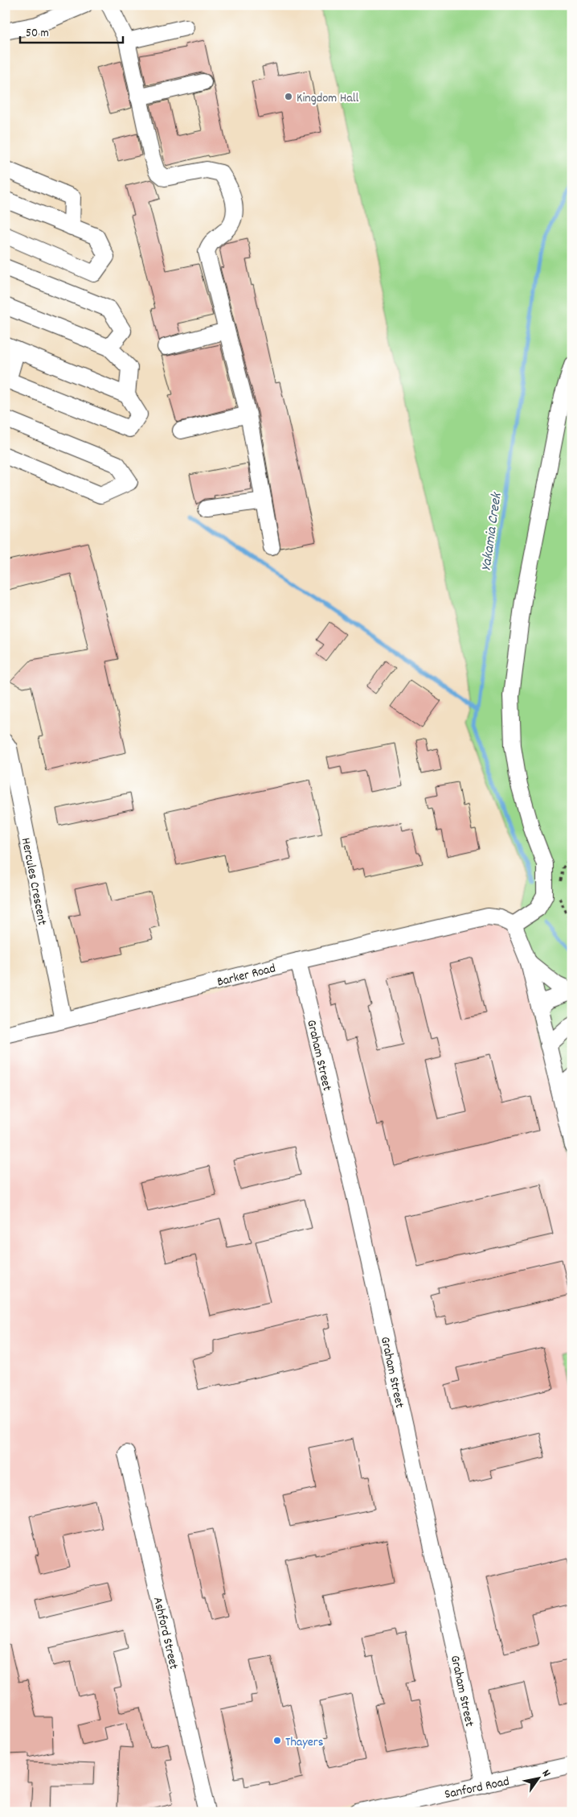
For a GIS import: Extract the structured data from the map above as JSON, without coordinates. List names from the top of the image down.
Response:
{
  "streets": {
    "street": [
      "Hercules Crescent",
      "Barker Road",
      "Graham Street",
      "Ashford Street",
      "Sanford Road"
    ]
  },
  "crossings": [
    ["Hercules Crescent", "Barker Road"],
    ["Barker Road", "Graham Street"],
    ["Graham Street", "Sanford Road"]
  ],
  "water": ["Yakamia Creek"],
  "places": ["Kingdom Hall", "Thayers"],
  "scale_bar": "50 m",
  "north": "top right"
}
